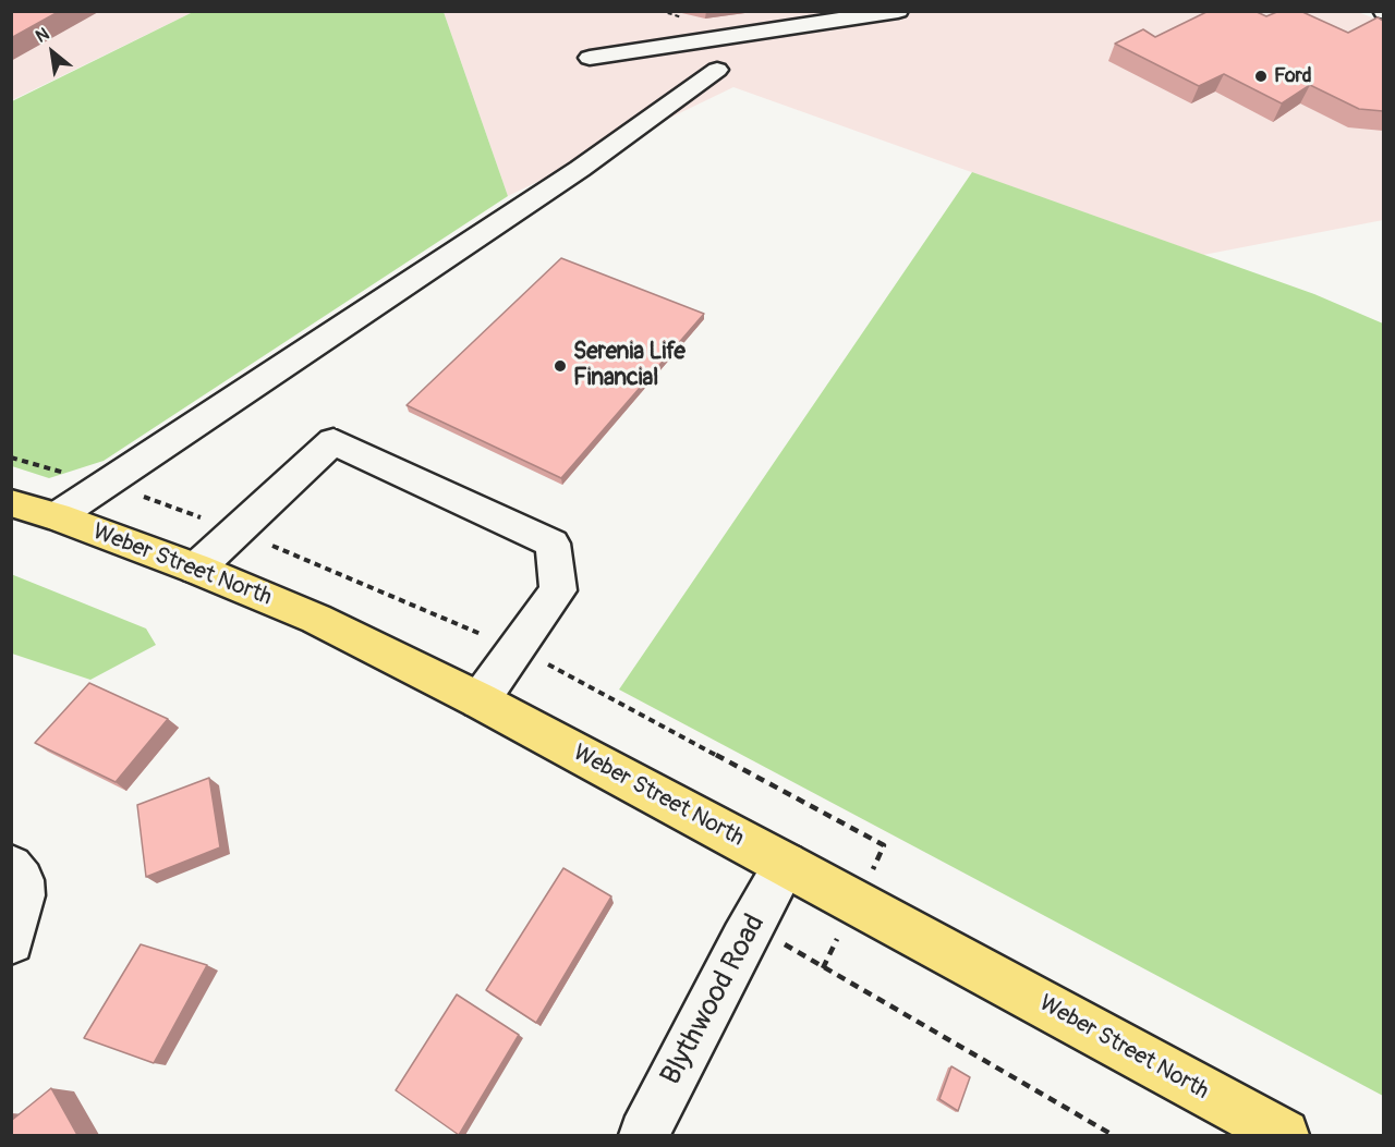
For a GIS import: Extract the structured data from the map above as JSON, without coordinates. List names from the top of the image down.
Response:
{
  "streets": {
    "main road": ["Weber Street North"],
    "street": ["Blythwood Road"]
  },
  "crossings": [
    ["Weber Street North", "Blythwood Road"]
  ],
  "places": ["Ford", "Serenia Life Financial"],
  "north": "top left"
}
